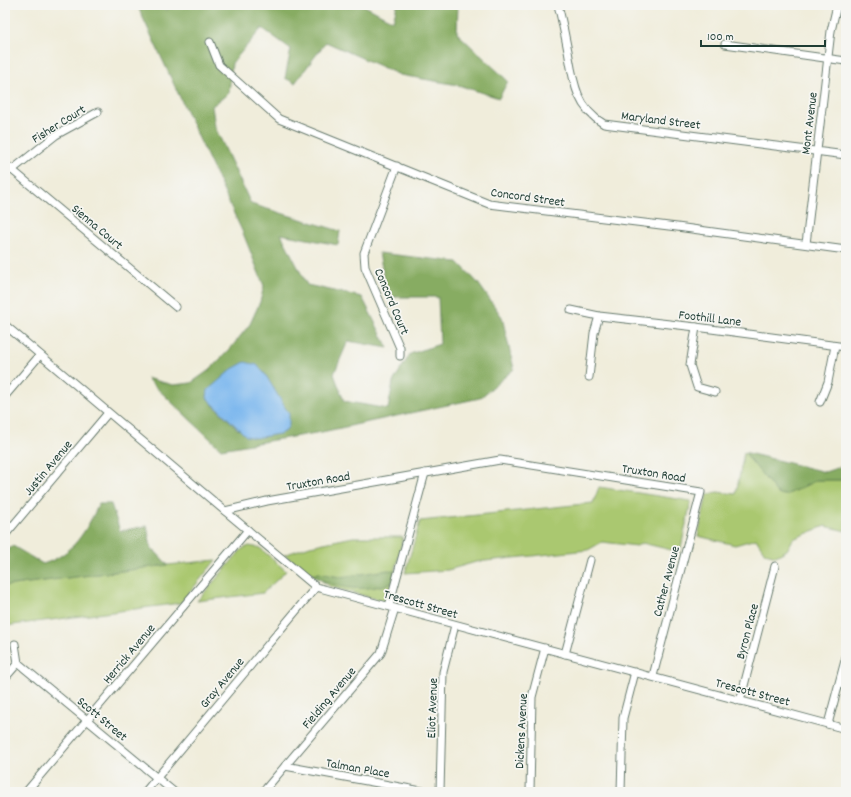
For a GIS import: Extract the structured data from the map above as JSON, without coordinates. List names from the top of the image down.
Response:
{
  "streets": {
    "street": [
      "Maryland Street",
      "Fisher Court",
      "Mont Avenue",
      "Concord Street",
      "Sienna Court",
      "Concord Court",
      "Foothill Lane",
      "Justin Avenue",
      "Truxton Road",
      "Cather Avenue",
      "Trescott Street",
      "Byron Place",
      "Herrick Avenue",
      "Gray Avenue",
      "Fielding Avenue",
      "Eliot Avenue",
      "Scott Street",
      "Dickens Avenue",
      "Talman Place"
    ]
  },
  "crossings": [
    ["Maryland Street", "Mont Avenue"],
    ["Fisher Court", "Sienna Court"],
    ["Mont Avenue", "Concord Street"],
    ["Concord Street", "Concord Court"],
    ["Truxton Road", "Cather Avenue"],
    ["Truxton Road", "Trescott Street"],
    ["Truxton Road", "Fielding Avenue"],
    ["Cather Avenue", "Trescott Street"],
    ["Trescott Street", "Byron Place"],
    ["Trescott Street", "Herrick Avenue"],
    ["Trescott Street", "Gray Avenue"],
    ["Trescott Street", "Fielding Avenue"],
    ["Trescott Street", "Eliot Avenue"],
    ["Trescott Street", "Dickens Avenue"],
    ["Herrick Avenue", "Scott Street"],
    ["Gray Avenue", "Scott Street"],
    ["Fielding Avenue", "Talman Place"]
  ],
  "scale_bar": "100 m"
}
